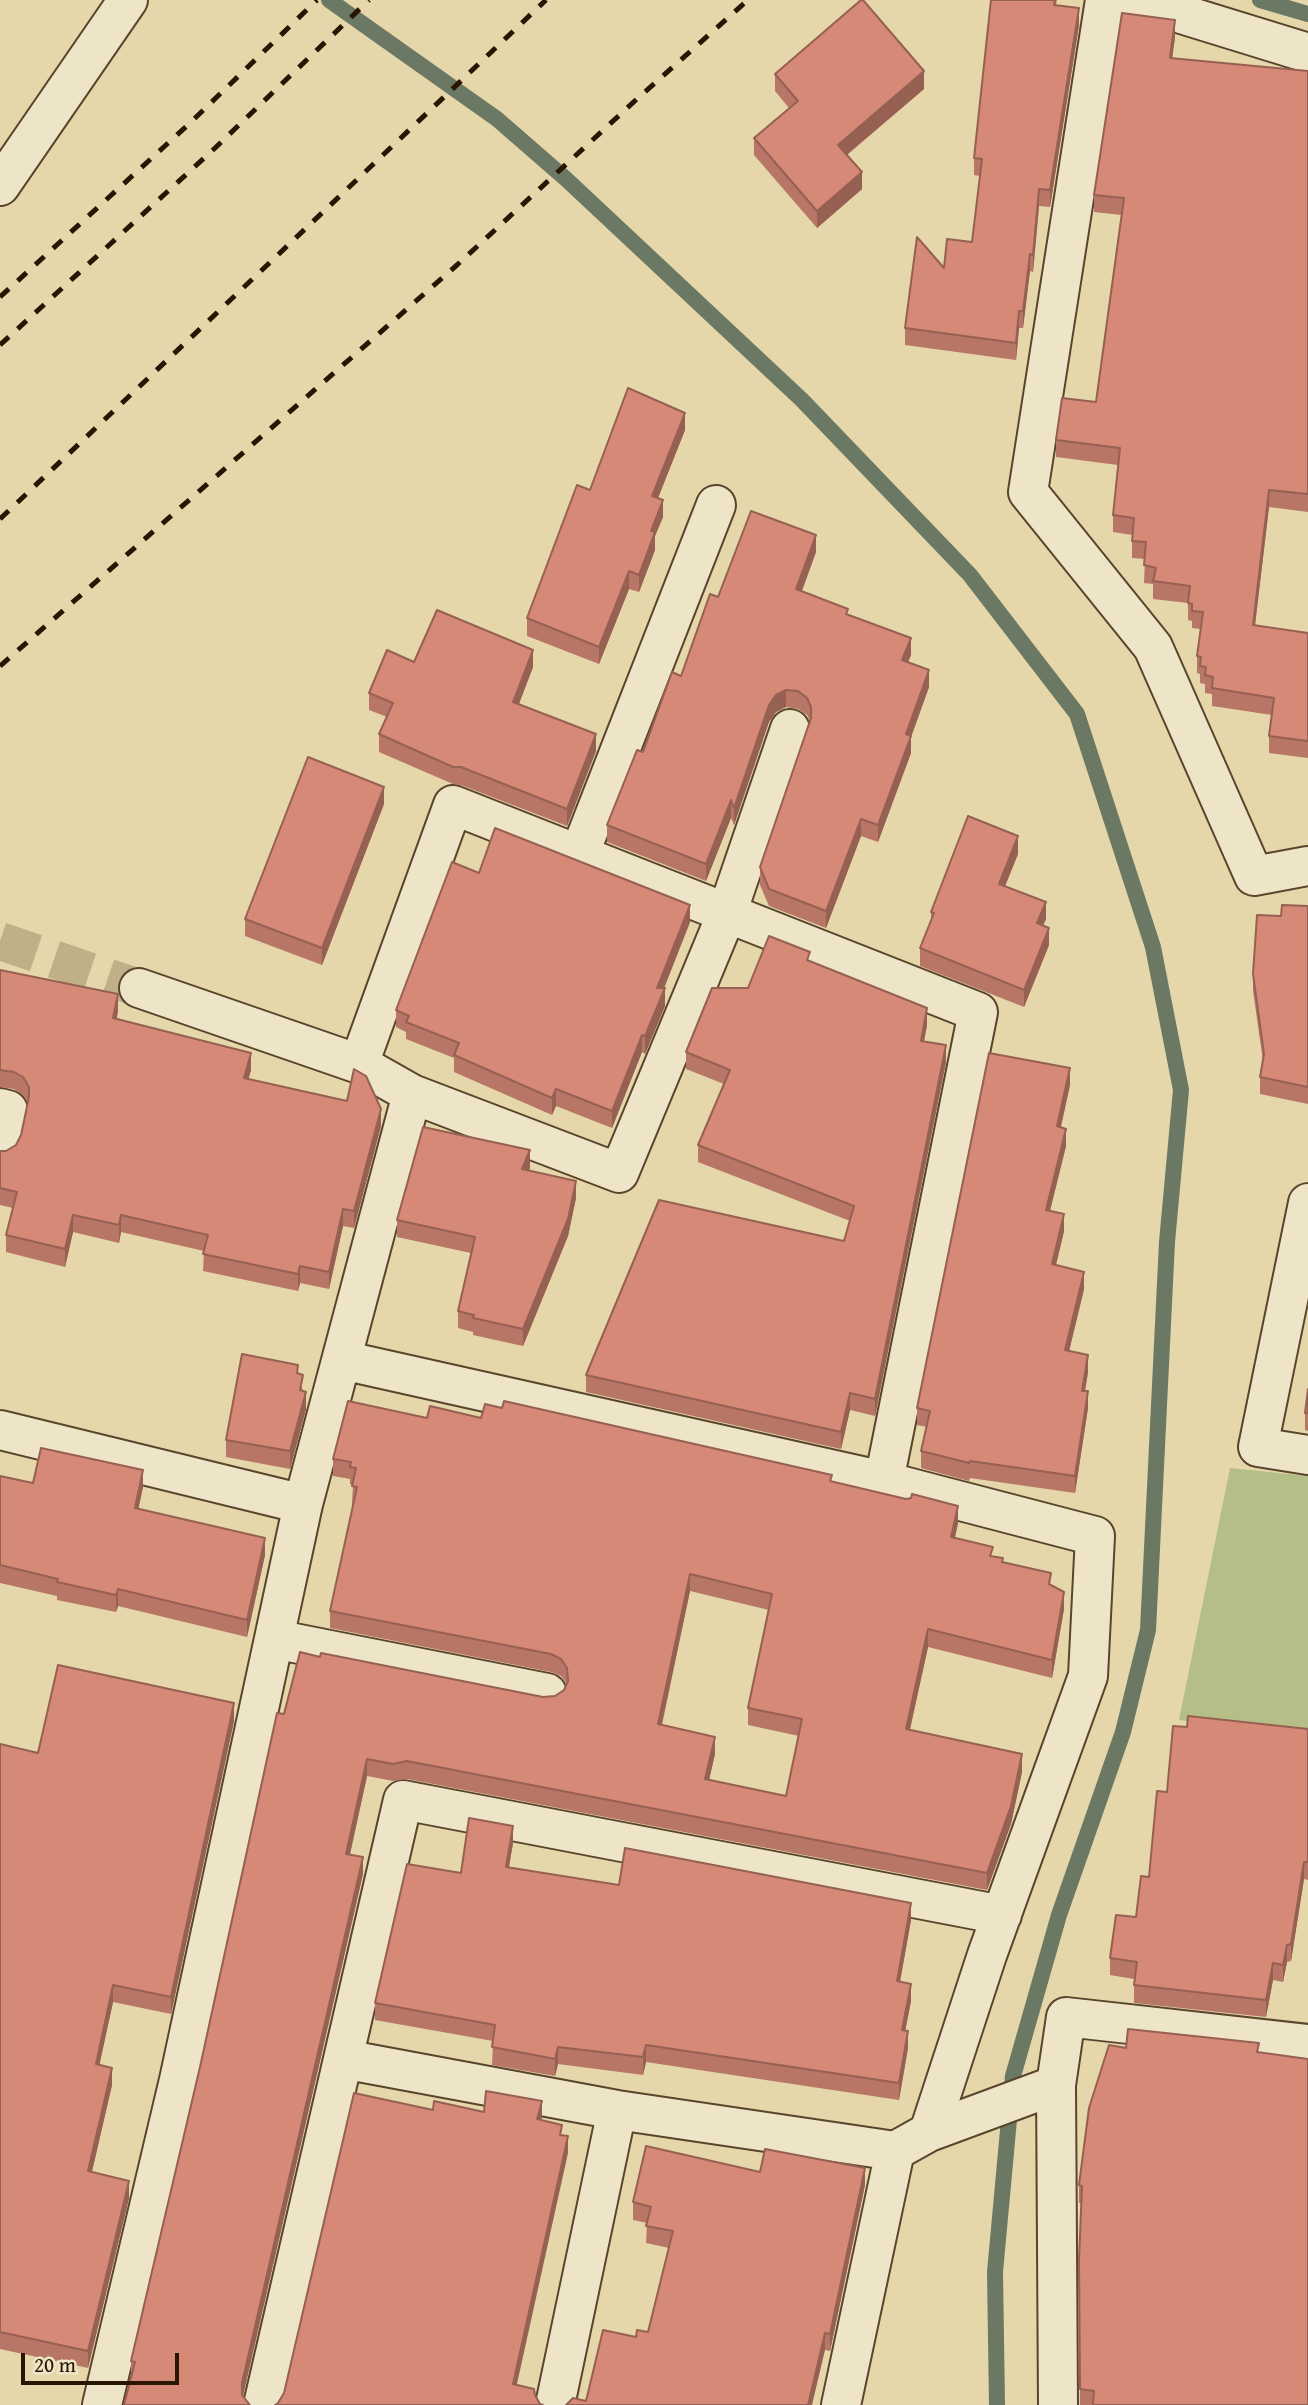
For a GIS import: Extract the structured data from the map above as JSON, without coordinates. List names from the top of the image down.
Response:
{
  "scale_bar": "20 m"
}
